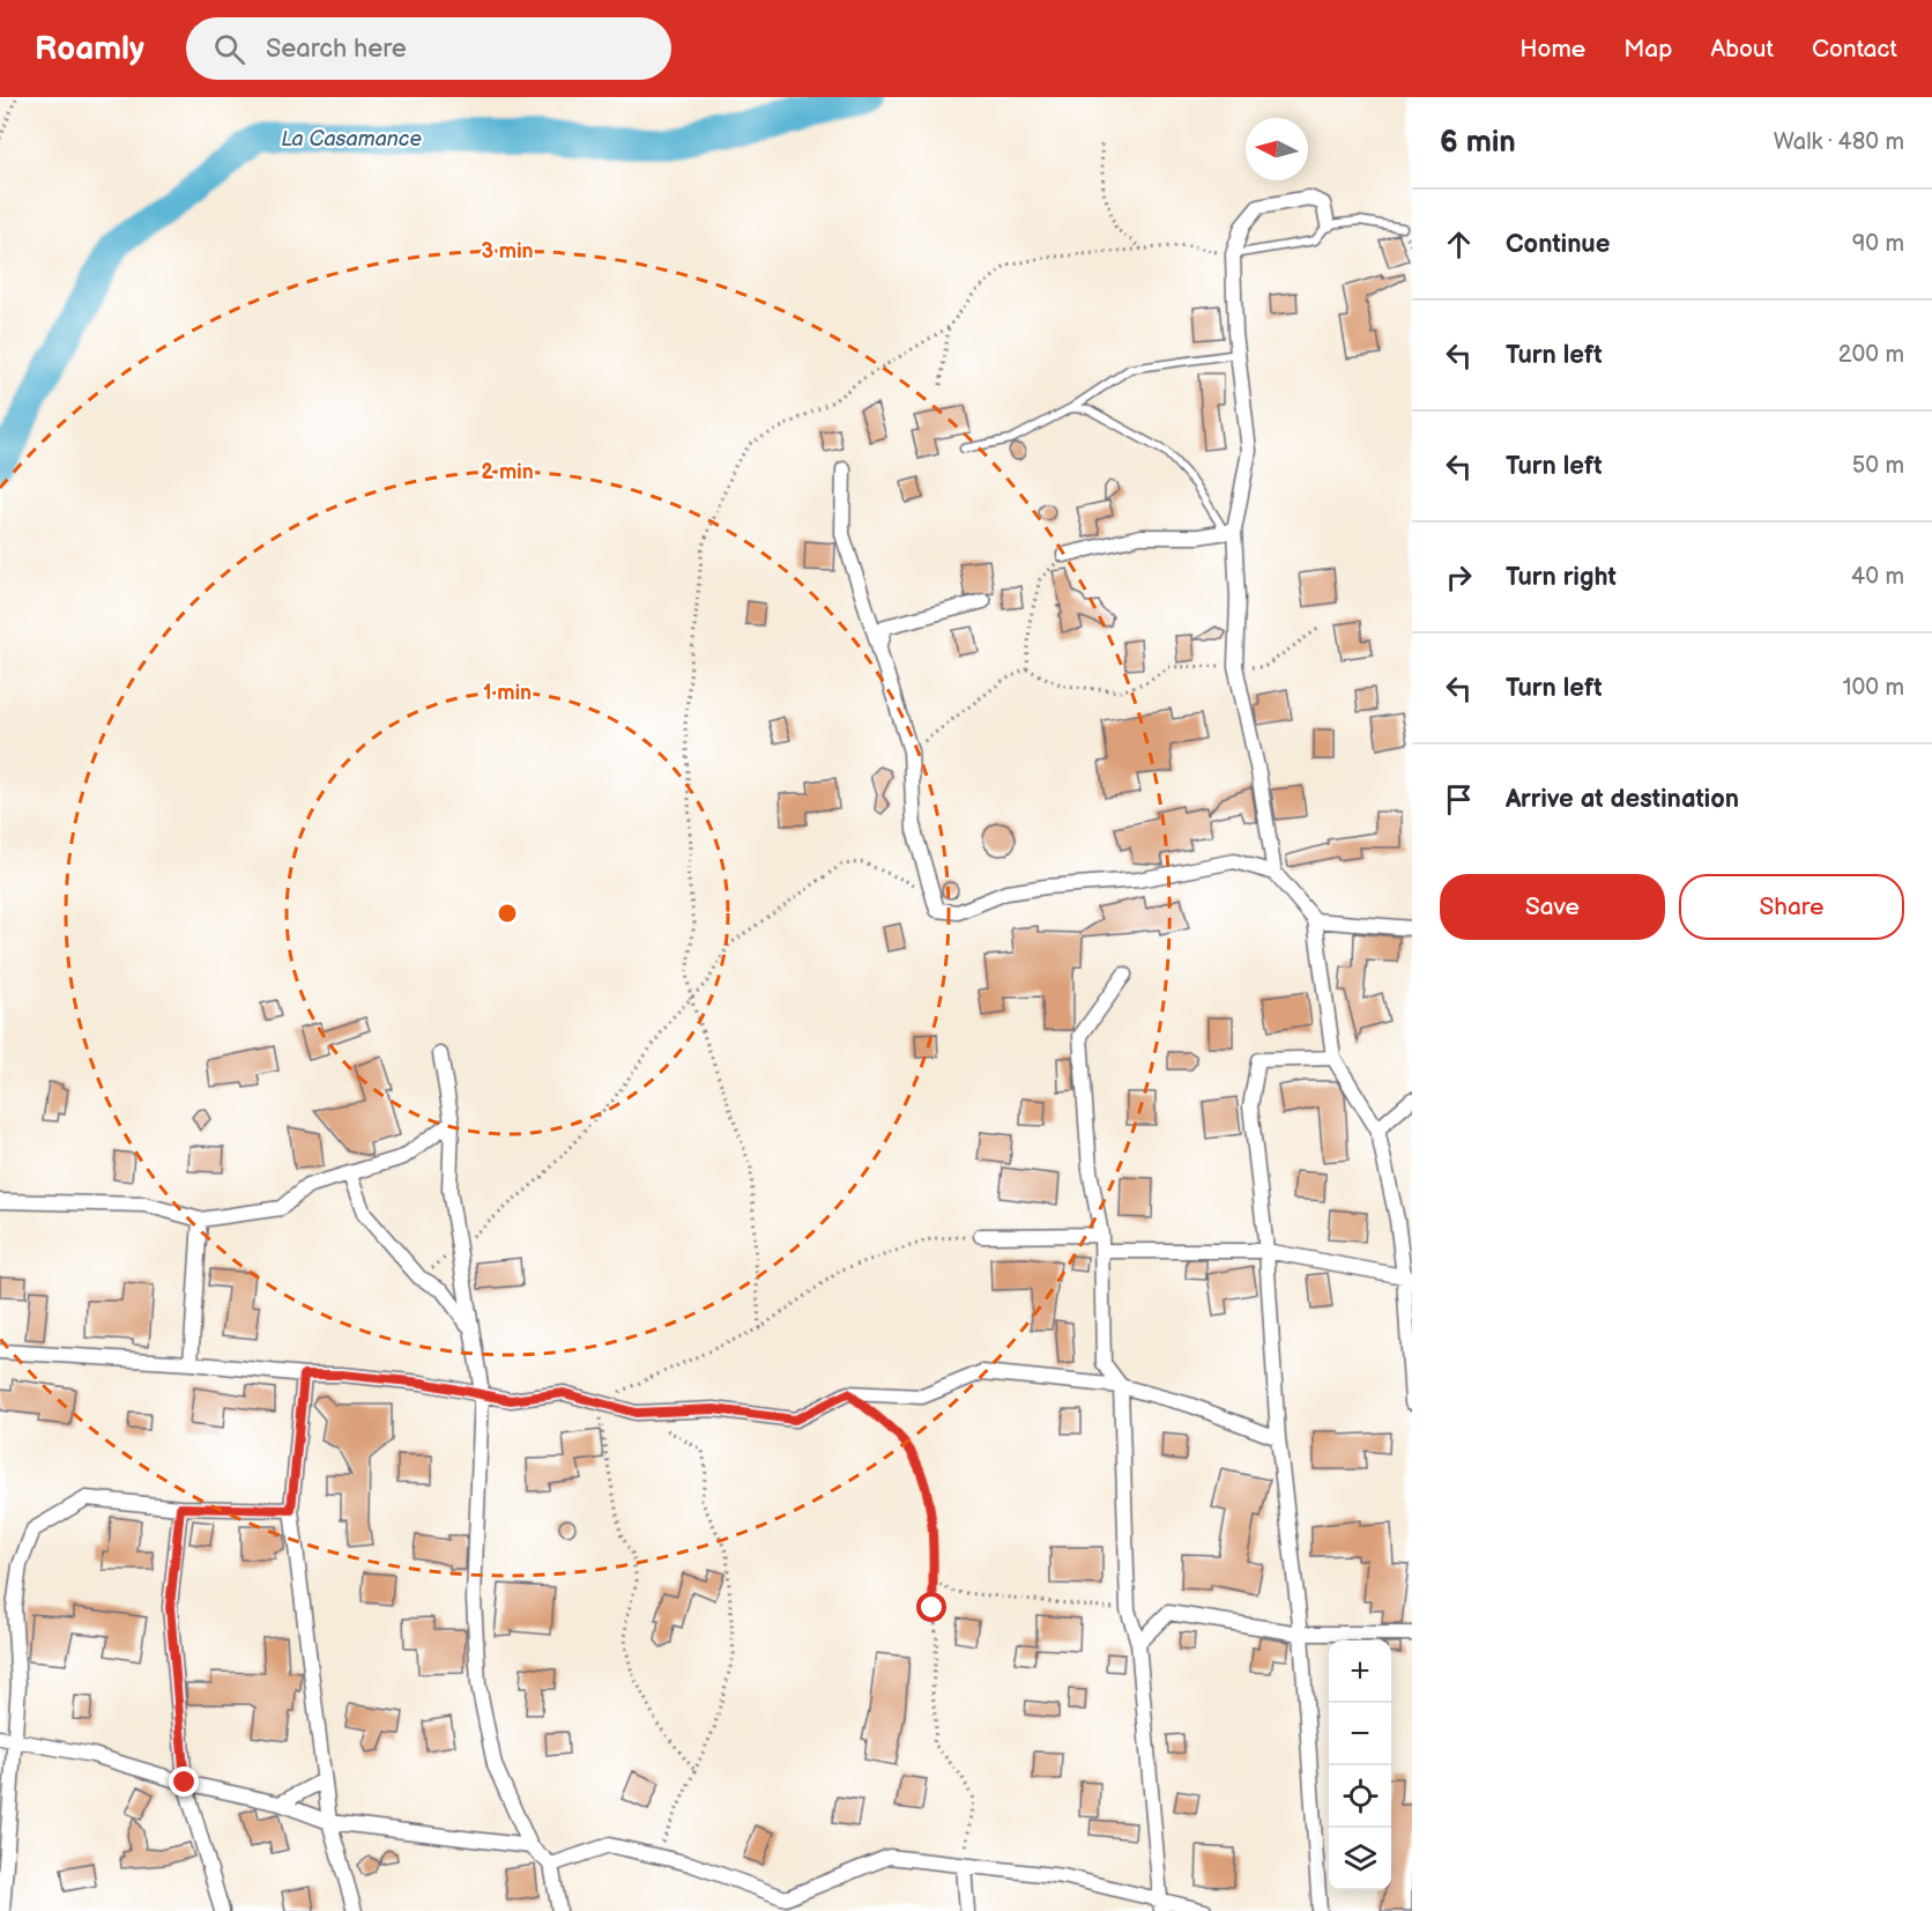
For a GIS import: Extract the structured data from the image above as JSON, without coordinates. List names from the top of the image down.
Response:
{
  "water": ["La Casamance"],
  "north": "left",
  "page": {
    "header": "Roamly",
    "search": "Search here",
    "nav": [
      "Home",
      "Map",
      "About",
      "Contact"
    ],
    "heading": ["6 min", "Walk · 480 m"],
    "list": [
      ["Continue", "90 m"],
      ["Turn left", "200 m"],
      ["Turn left", "50 m"],
      ["Turn right", "40 m"],
      ["Turn left", "100 m"],
      "Arrive at destination"
    ],
    "buttons": ["Save", "Share"],
    "map_buttons": ["+", "−"]
  },
  "rings": ["3 min", "2 min", "1 min"]
}
